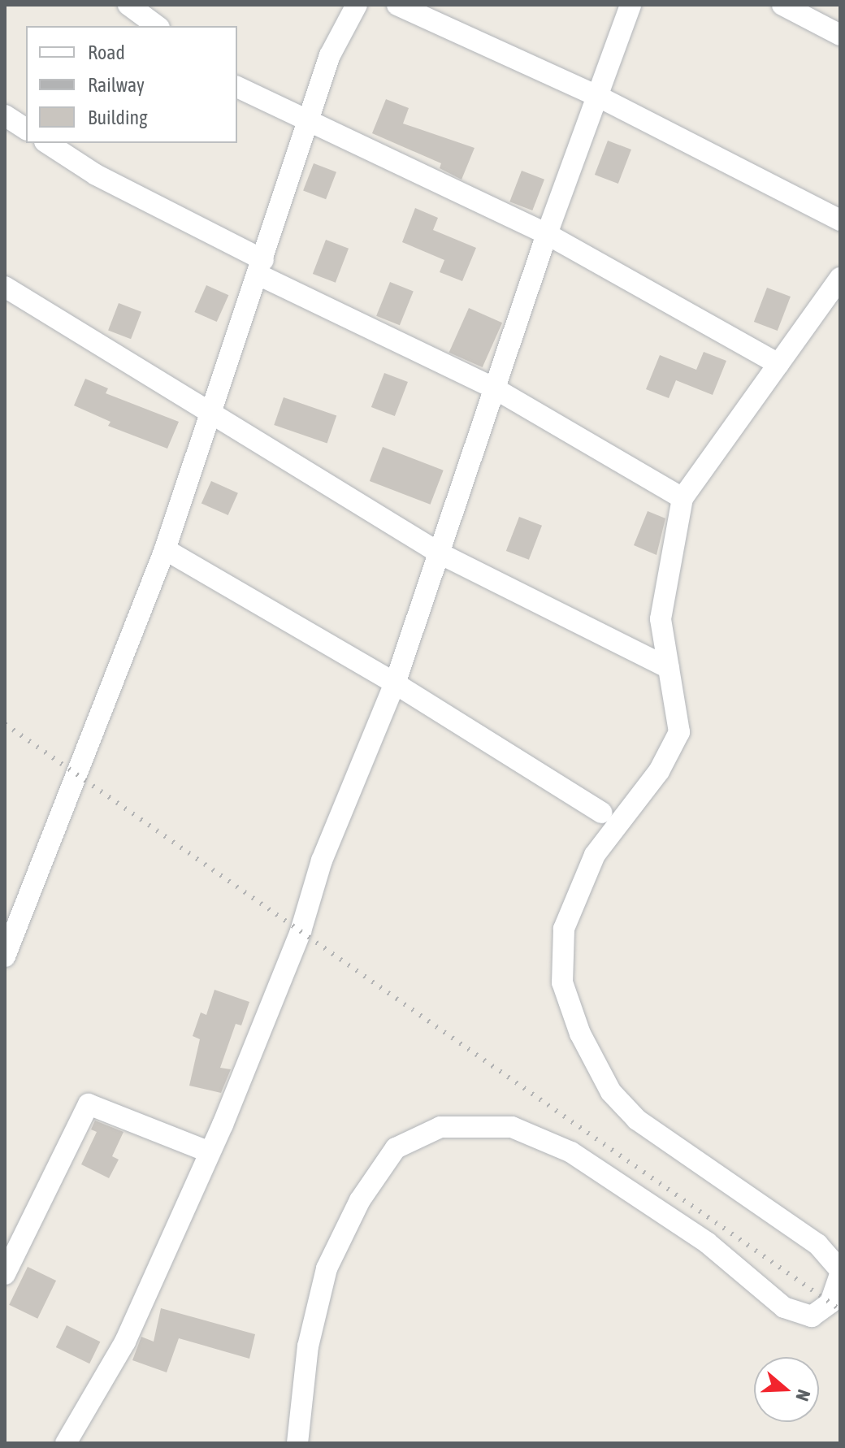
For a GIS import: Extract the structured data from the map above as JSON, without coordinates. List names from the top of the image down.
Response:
{
  "legend": ["Road", "Railway", "Building"],
  "north": "right"
}
